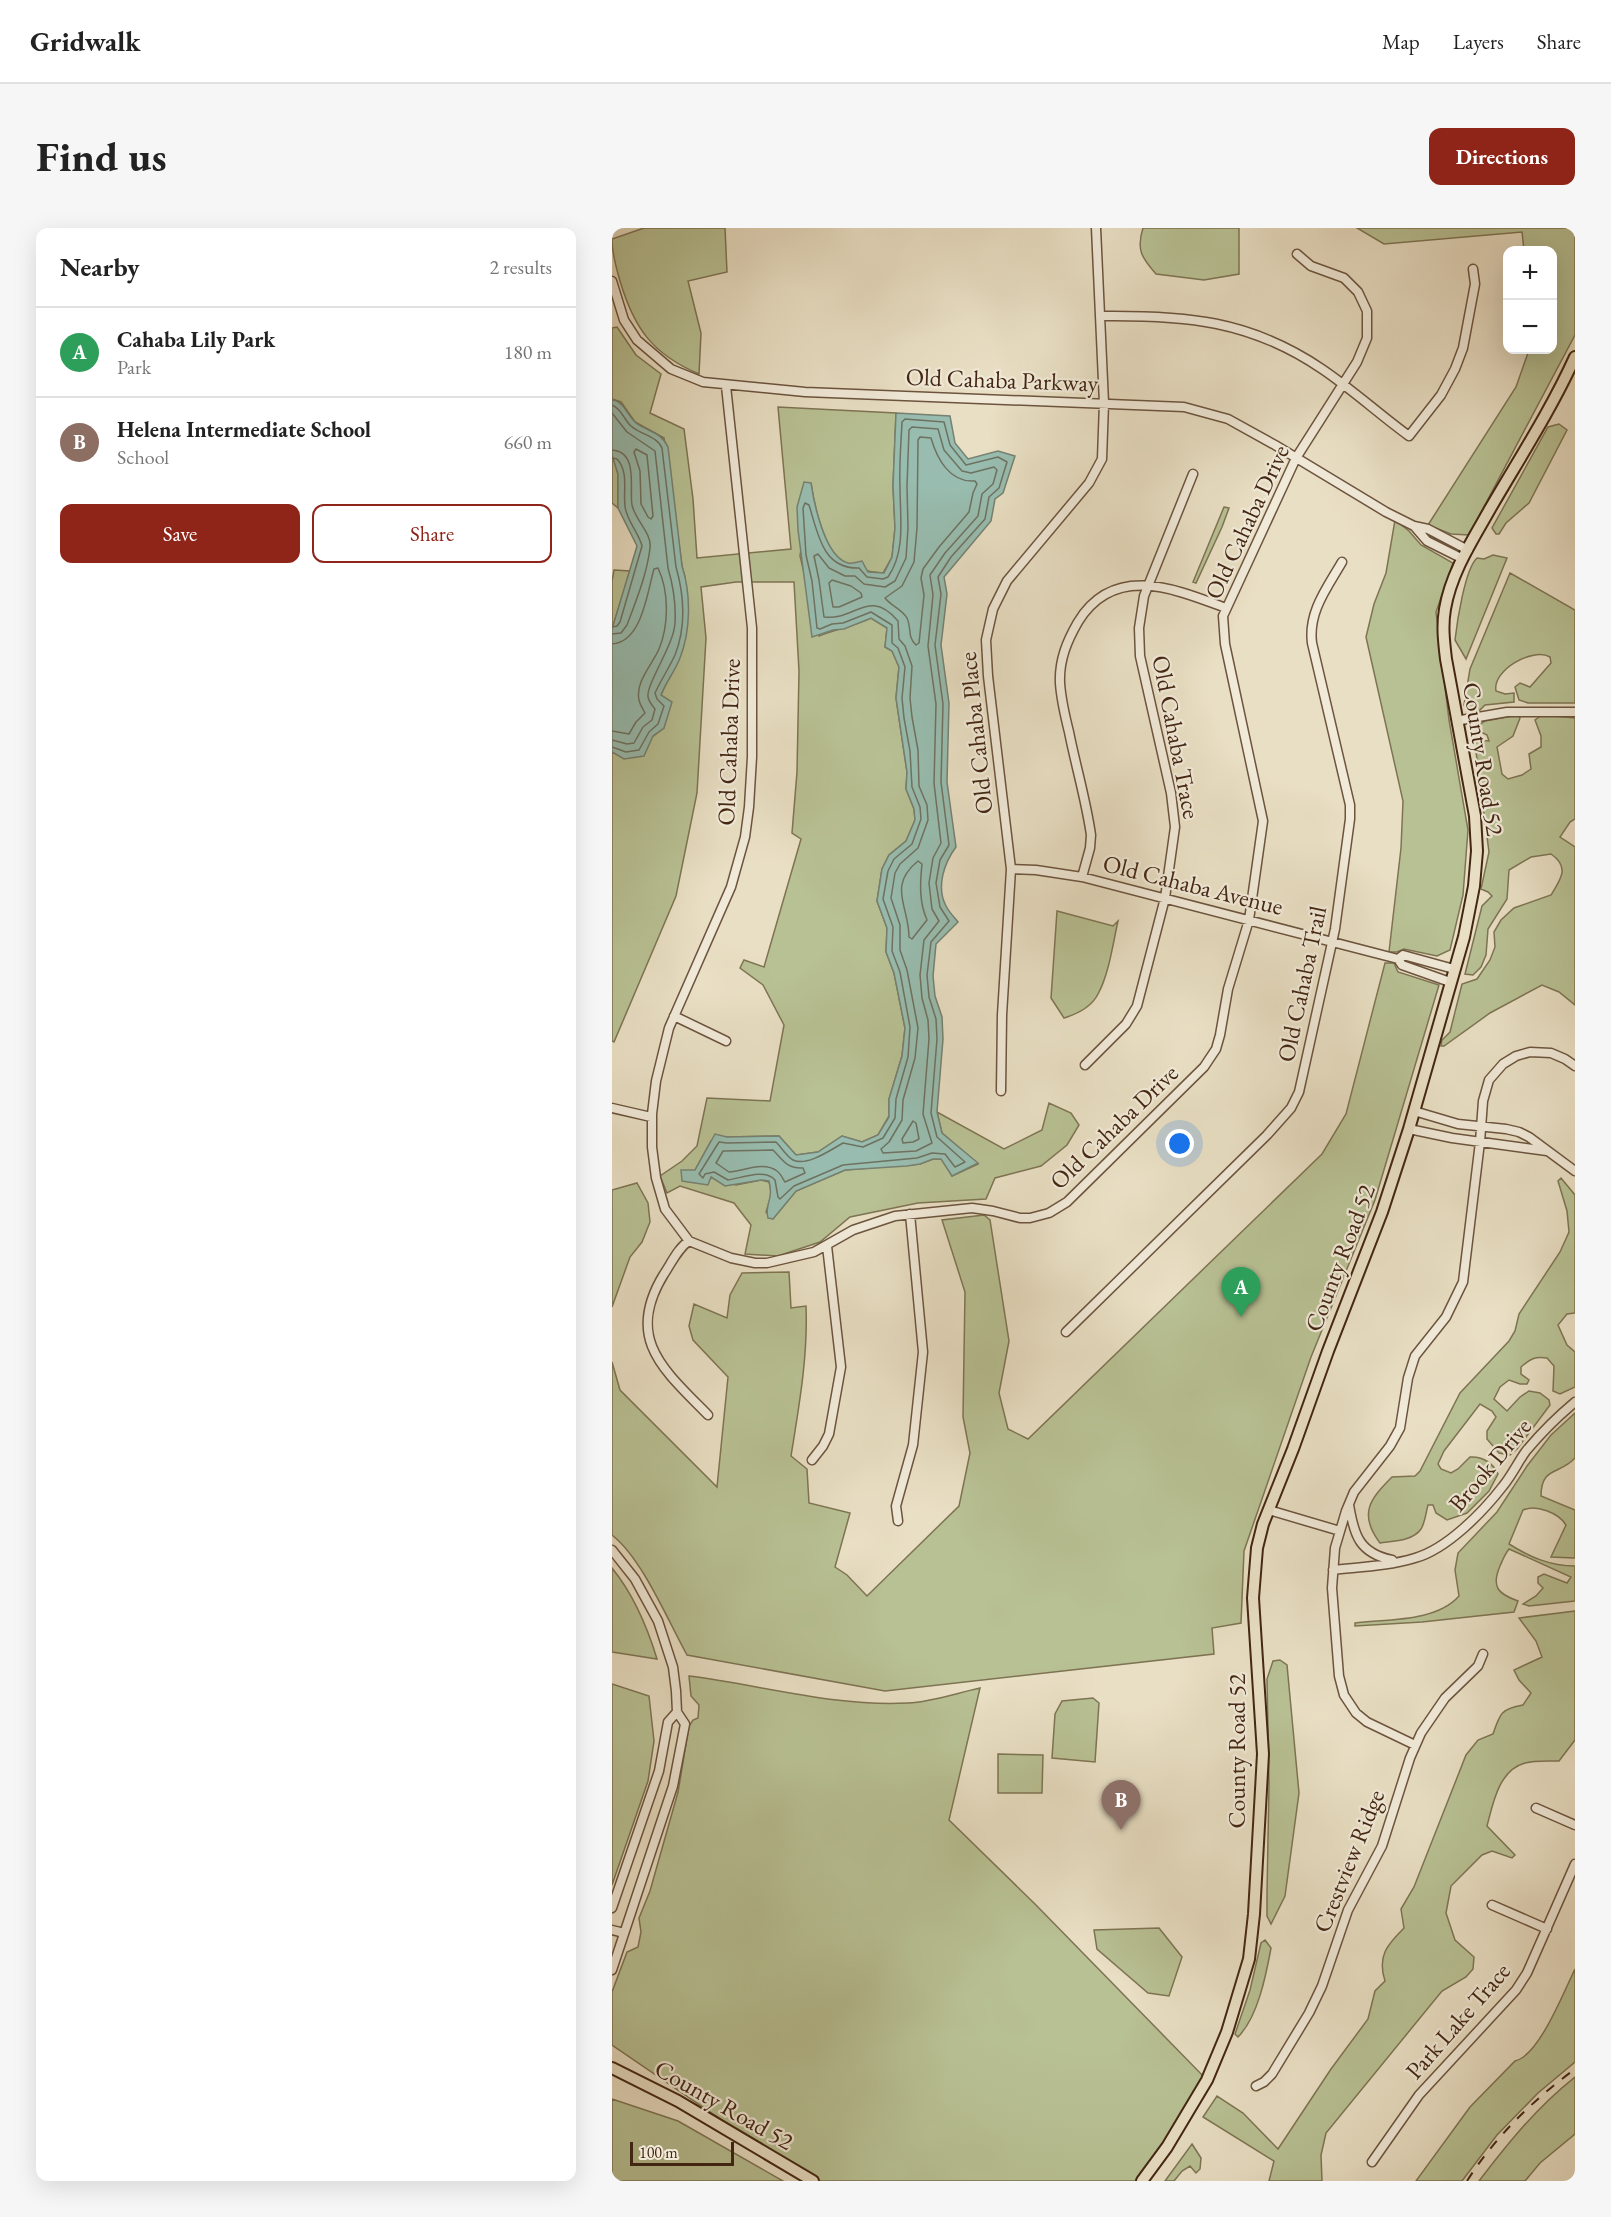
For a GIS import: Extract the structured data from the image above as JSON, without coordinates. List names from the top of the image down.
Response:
{
  "streets": {
    "main road": ["County Road 52"],
    "street": [
      "Old Cahaba Parkway",
      "Old Cahaba Drive",
      "Old Cahaba Place",
      "Old Cahaba Trace",
      "Old Cahaba Avenue",
      "Old Cahaba Trail",
      "Brook Drive",
      "Crestview Ridge",
      "Park Lake Trace"
    ]
  },
  "crossings": [
    ["Old Cahaba Parkway", "Old Cahaba Drive"],
    ["Old Cahaba Parkway", "Old Cahaba Place"],
    ["Old Cahaba Parkway", "County Road 52"],
    ["Old Cahaba Drive", "Old Cahaba Avenue"],
    ["Old Cahaba Place", "Old Cahaba Avenue"],
    ["Old Cahaba Trace", "Old Cahaba Avenue"],
    ["County Road 52", "Old Cahaba Avenue"],
    ["Old Cahaba Avenue", "Old Cahaba Trail"]
  ],
  "scale_bar": "100 m",
  "page": {
    "header": "Gridwalk",
    "nav": ["Map", "Layers", "Share"],
    "buttons": [
      "Directions",
      ["Save", "Share"]
    ],
    "title": "Find us",
    "heading": ["Nearby", "2 results"],
    "map_buttons": ["+", "−"],
    "list": [
      {
        "mark": "A",
        "name": "Cahaba Lily Park",
        "note": "Park",
        "value": "180 m"
      },
      {
        "mark": "B",
        "name": "Helena Intermediate School",
        "note": "School",
        "value": "660 m"
      }
    ],
    "pins": ["A", "B"],
    "scale": "100 m"
  }
}
